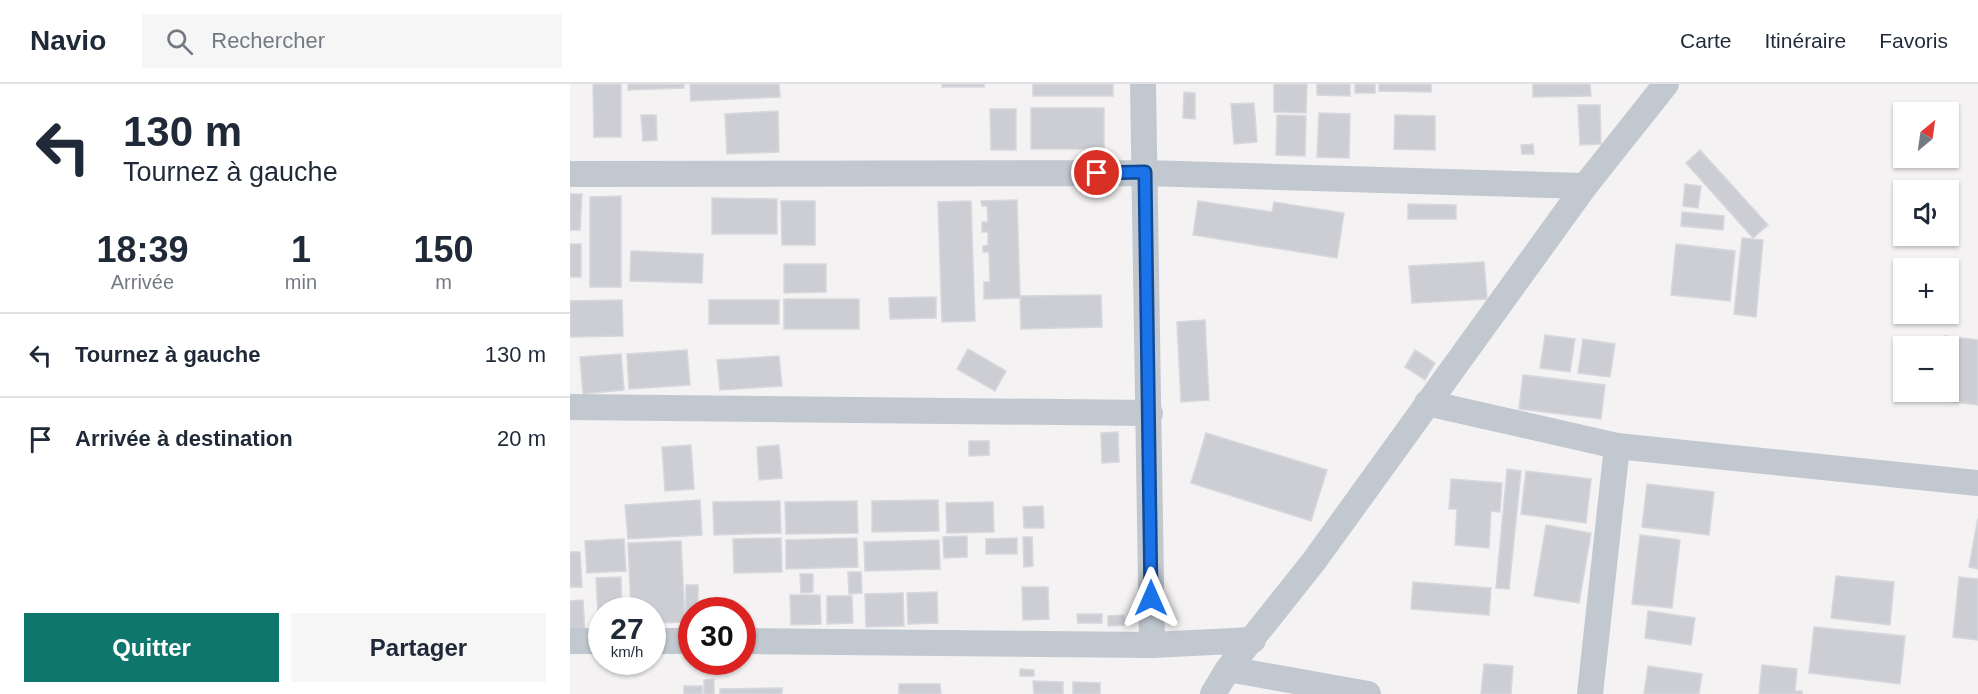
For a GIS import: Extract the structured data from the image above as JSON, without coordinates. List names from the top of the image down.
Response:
{
  "north": "top right",
  "page": {
    "header": "Navio",
    "search": "Rechercher",
    "nav": ["Carte", "Itinéraire", "Favoris"],
    "turn": ["130 m", "Tournez à gauche"],
    "map_buttons": ["+", "−"],
    "eta": [
      "18:39",
      "Arrivée",
      "1",
      "min",
      "150",
      "m"
    ],
    "list": [
      {
        "name": "Tournez à gauche",
        "value": "130 m"
      },
      {
        "name": "Arrivée à destination",
        "value": "20 m"
      }
    ],
    "speed": "27 km/h",
    "limit": "30",
    "buttons": ["Quitter", "Partager"]
  }
}
